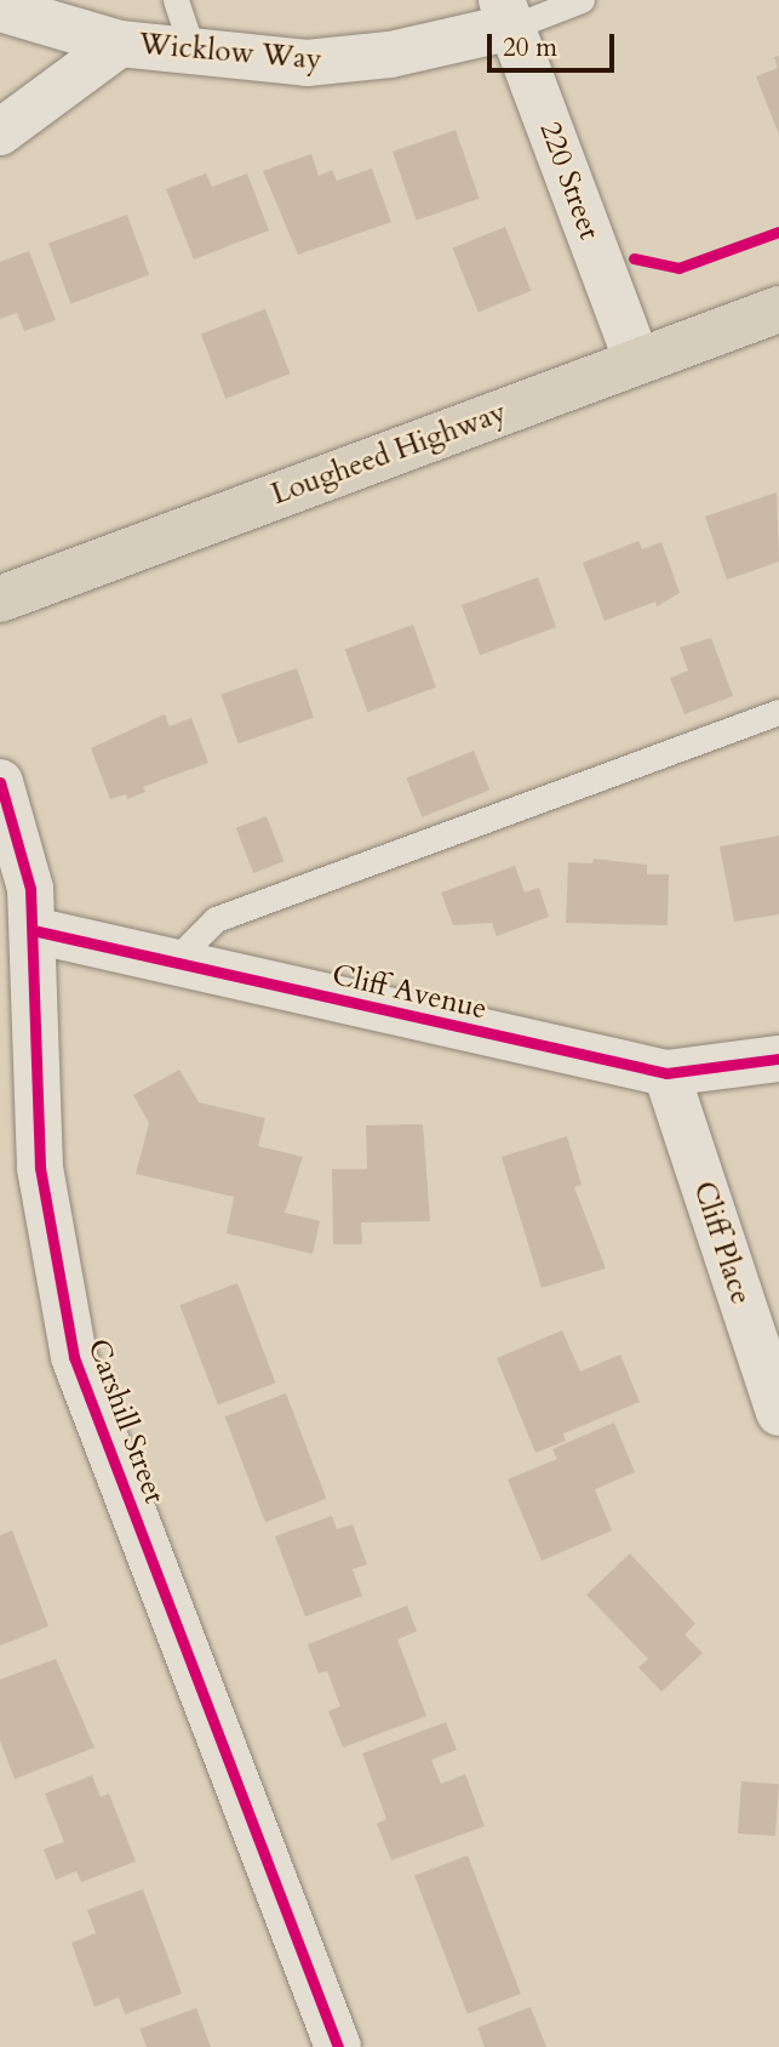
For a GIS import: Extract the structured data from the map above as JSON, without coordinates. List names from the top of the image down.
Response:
{
  "streets": {
    "highway": ["Lougheed Highway"],
    "street": [
      "Wicklow Way",
      "220 Street",
      "Cliff Avenue",
      "Cliff Place",
      "Carshill Street"
    ]
  },
  "crossings": [
    ["Wicklow Way", "220 Street"],
    ["220 Street", "Lougheed Highway"],
    ["Cliff Avenue", "Cliff Place"],
    ["Cliff Avenue", "Carshill Street"]
  ],
  "scale_bar": "20 m"
}
